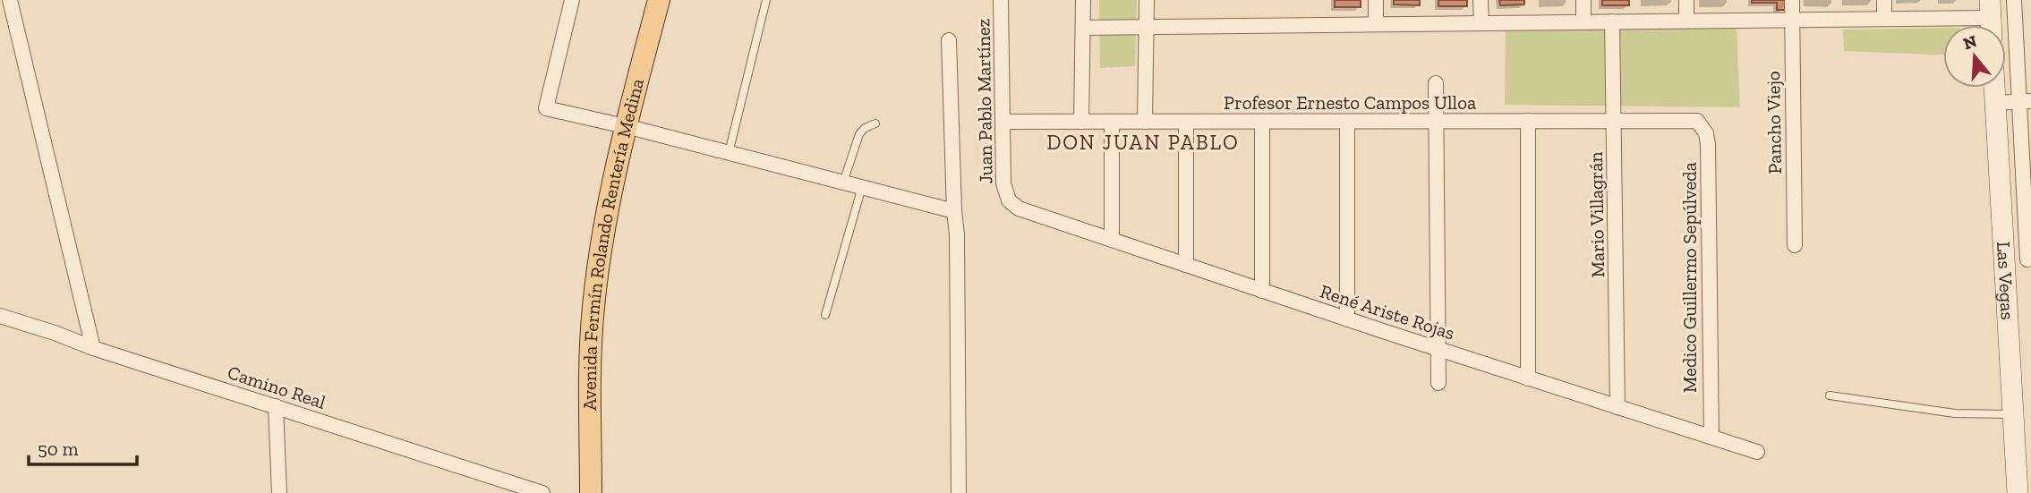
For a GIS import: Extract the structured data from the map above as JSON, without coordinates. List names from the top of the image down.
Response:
{
  "streets": {
    "main road": ["Avenida Fermín Rolando Rentería Medina"],
    "street": [
      "Juan Pablo Martínez",
      "Profesor Ernesto Campos Ulloa",
      "Pancho Viejo",
      "Mario Villagrán",
      "Medico Guillermo Sepúlveda",
      "Las Vegas",
      "René Ariste Rojas",
      "Camino Real"
    ]
  },
  "crossings": [
    ["Juan Pablo Martínez", "Profesor Ernesto Campos Ulloa"],
    ["Juan Pablo Martínez", "René Ariste Rojas"],
    ["Profesor Ernesto Campos Ulloa", "Mario Villagrán"],
    ["Profesor Ernesto Campos Ulloa", "Medico Guillermo Sepúlveda"],
    ["Mario Villagrán", "René Ariste Rojas"],
    ["Medico Guillermo Sepúlveda", "René Ariste Rojas"]
  ],
  "districts": ["DON JUAN PABLO"],
  "scale_bar": "50 m",
  "north": "top"
}
